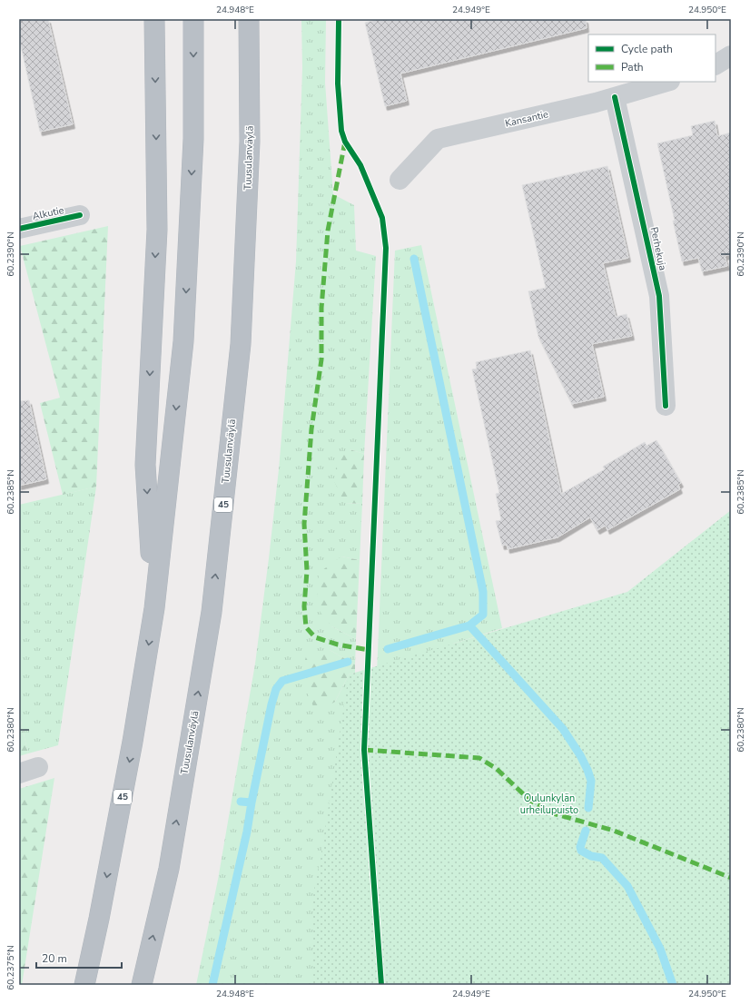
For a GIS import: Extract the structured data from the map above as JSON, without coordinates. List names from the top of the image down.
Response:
{
  "streets": {
    "highway": ["Tuusulanväylä", "45"],
    "street": ["Kansantie", "Alkutie", "Perhekuja"]
  },
  "crossings": [
    ["Kansantie", "Perhekuja"]
  ],
  "parks": ["Oulunkylän urheilupuisto"],
  "legend": ["Cycle path", "Path"],
  "scale_bar": "20 m",
  "coordinates": [
    "24.948°E",
    "24.949°E",
    "24.950°E",
    "60.2390°N",
    "60.2385°N",
    "60.2380°N",
    "60.2375°N"
  ]
}
